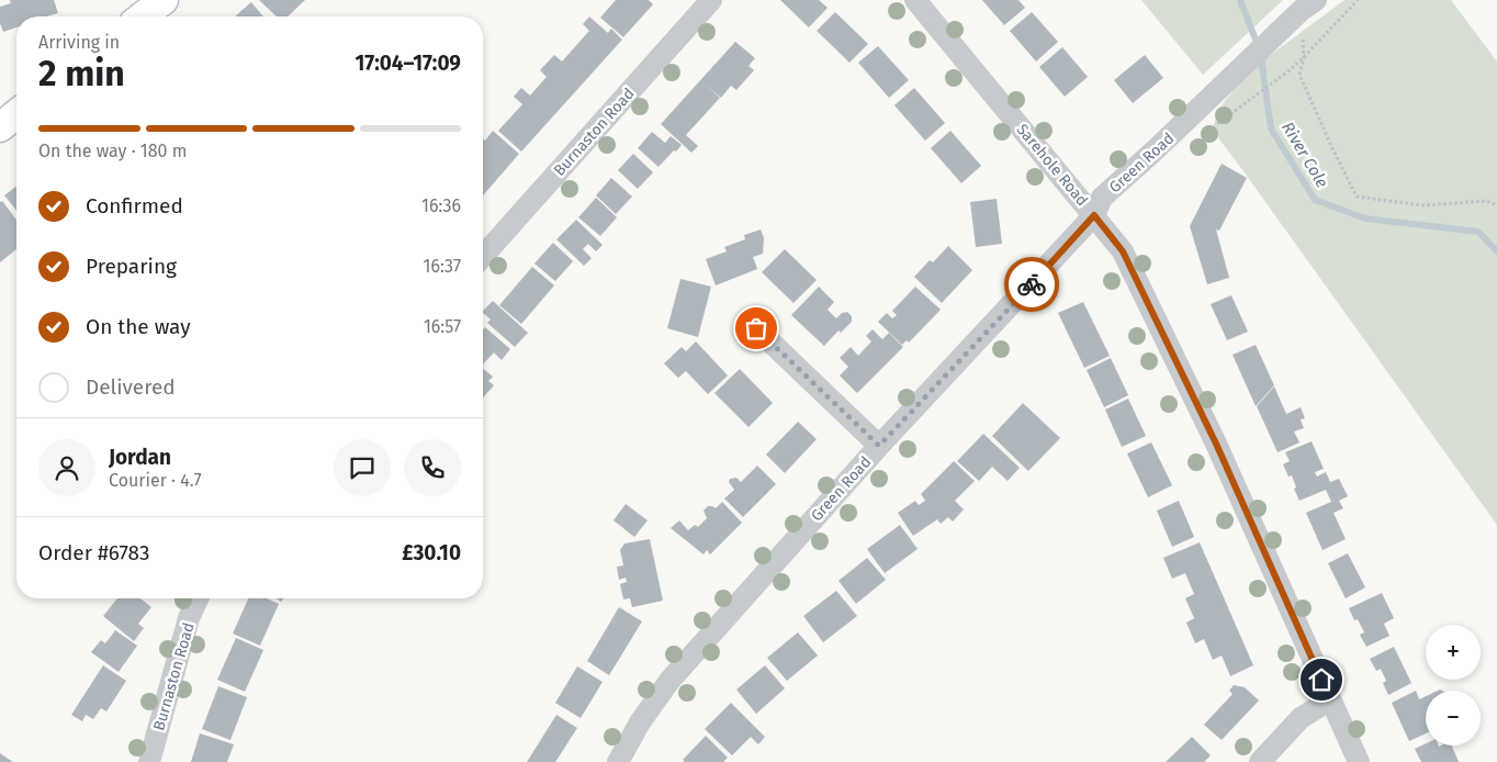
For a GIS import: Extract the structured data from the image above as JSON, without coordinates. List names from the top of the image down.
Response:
{
  "streets": {
    "street": ["Burnaston Road", "Green Road", "Sarehole Road"]
  },
  "crossings": [
    ["Green Road", "Sarehole Road"]
  ],
  "water": ["River Cole"],
  "page": {
    "heading": ["2 min", "Arriving in", "17:04–17:09"],
    "panel": [
      "Jordan",
      "Courier · 4.7",
      "Order #6783",
      "£30.10"
    ],
    "bar": "On the way · 180 m",
    "list": [
      ["Confirmed", "16:36"],
      ["Preparing", "16:37"],
      ["On the way", "16:57"],
      "Delivered"
    ],
    "map_buttons": ["+", "−"]
  }
}
